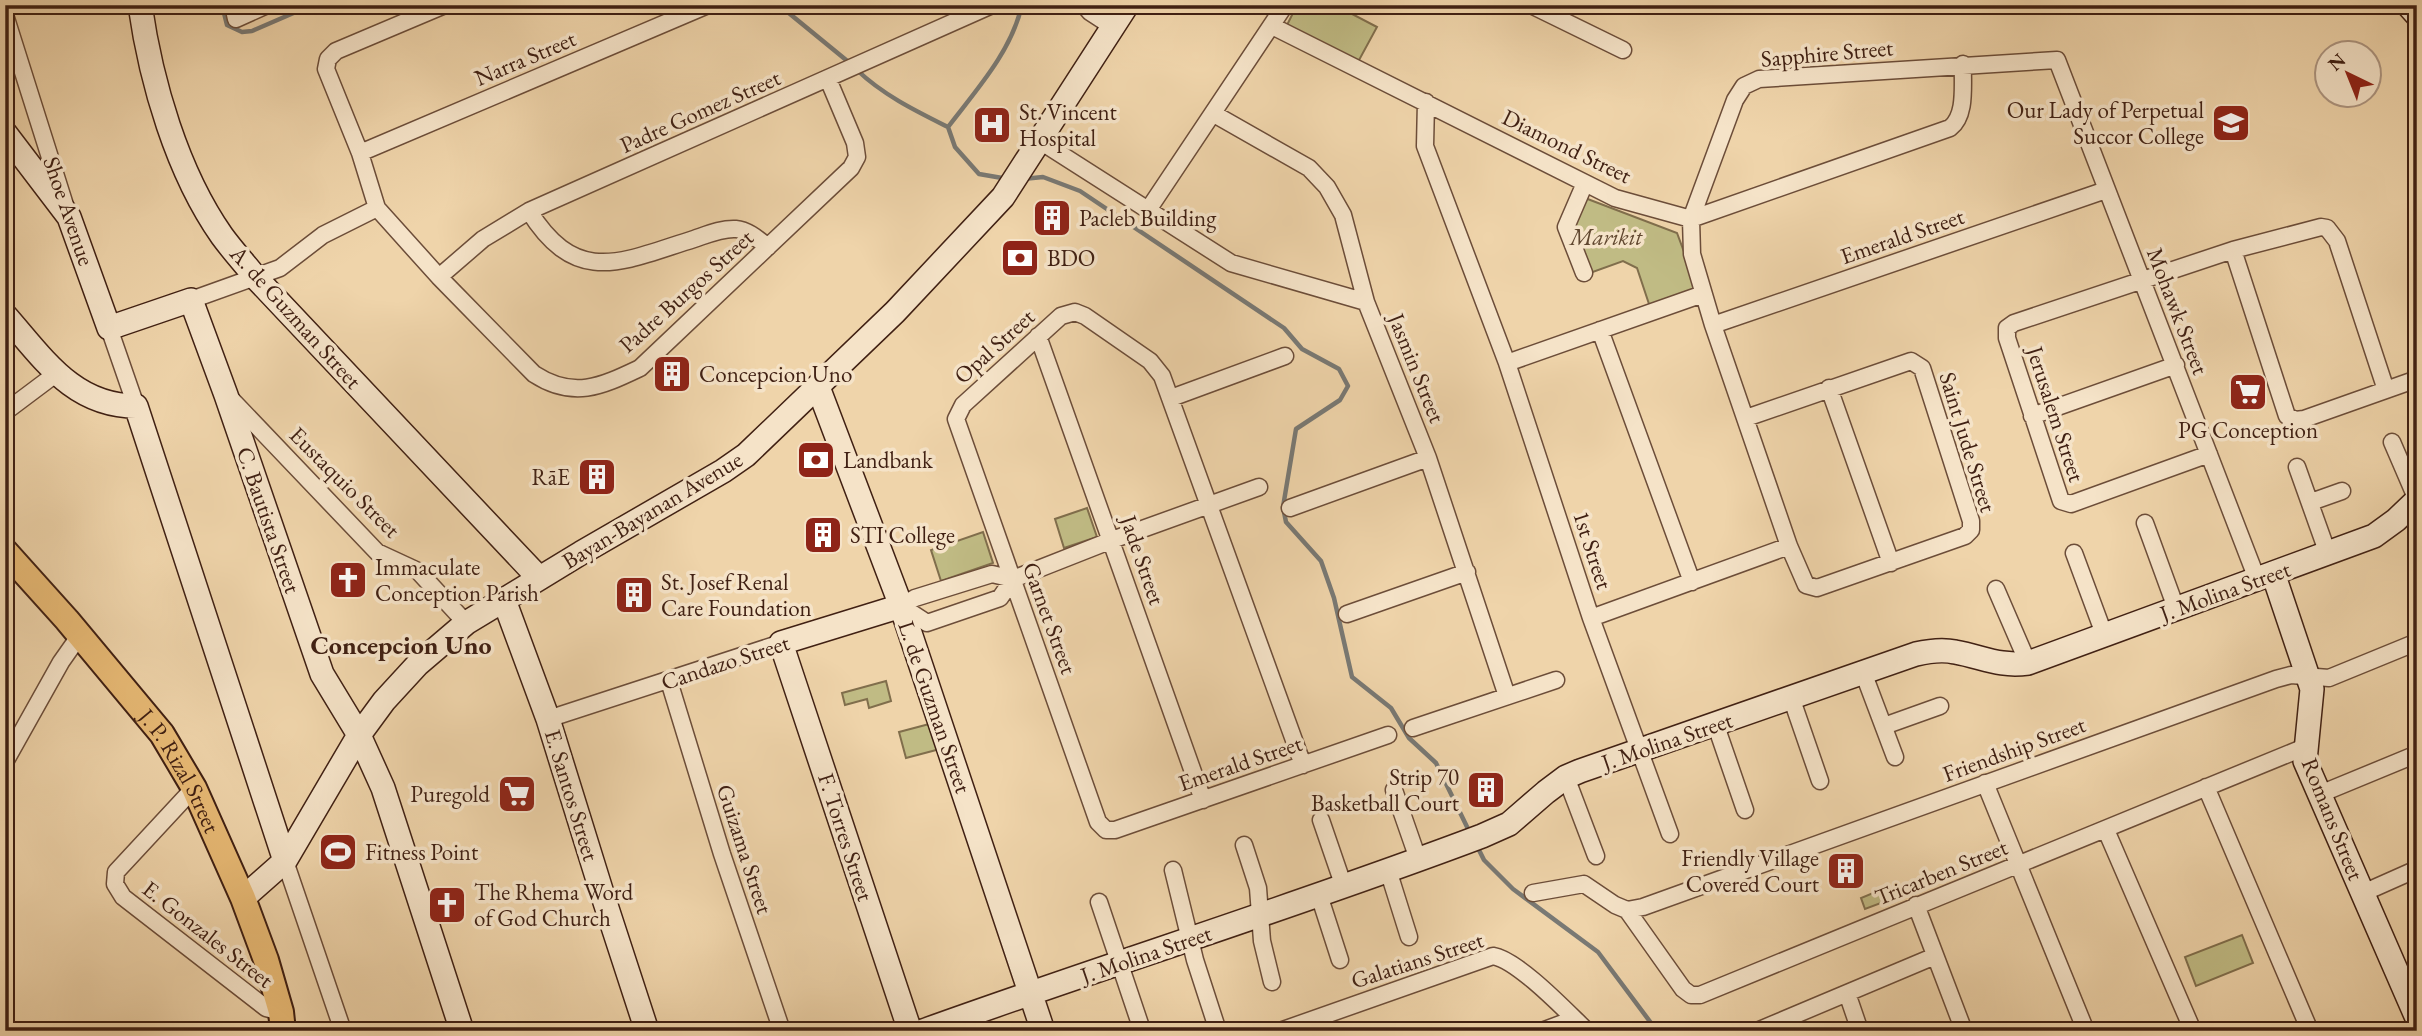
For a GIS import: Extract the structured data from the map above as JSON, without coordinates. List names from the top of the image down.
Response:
{
  "streets": {
    "main road": ["J. P. Rizal Street"],
    "street": [
      "Sapphire Street",
      "Narra Street",
      "Padre Gomez Street",
      "Diamond Street",
      "Shoe Avenue",
      "Emerald Street",
      "Padre Burgos Street",
      "Mohawk Street",
      "A. de Guzman Street",
      "Opal Street",
      "Jasmin Street",
      "Jerusalem Street",
      "Saint Jude Street",
      "Eustaquio Street",
      "Bayan-Bayanan Avenue",
      "C. Bautista Street",
      "1st Street",
      "Jade Street",
      "J. Molina Street",
      "Garnet Street",
      "Candazo Street",
      "L. de Guzman Street",
      "Friendship Street",
      "E. Santos Street",
      "Romans Street",
      "F. Torres Street",
      "Guizama Street",
      "Tricarben Street",
      "E. Gonzales Street",
      "Galatians Street"
    ]
  },
  "crossings": [
    ["Sapphire Street", "Diamond Street"],
    ["Sapphire Street", "Emerald Street"],
    ["Sapphire Street", "Mohawk Street"],
    ["Sapphire Street", "Saint Jude Street"],
    ["Padre Gomez Street", "Padre Burgos Street"],
    ["Diamond Street", "1st Street"],
    ["Emerald Street", "Mohawk Street"],
    ["Emerald Street", "Opal Street"],
    ["Emerald Street", "Jade Street"],
    ["Emerald Street", "Garnet Street"],
    ["Mohawk Street", "Jerusalem Street"],
    ["Mohawk Street", "J. Molina Street"],
    ["Mohawk Street", "Romans Street"],
    ["A. de Guzman Street", "Bayan-Bayanan Avenue"],
    ["Opal Street", "Jade Street"],
    ["Opal Street", "Garnet Street"],
    ["Eustaquio Street", "Bayan-Bayanan Avenue"],
    ["Eustaquio Street", "C. Bautista Street"],
    ["Bayan-Bayanan Avenue", "C. Bautista Street"],
    ["Bayan-Bayanan Avenue", "L. de Guzman Street"],
    ["Bayan-Bayanan Avenue", "J. P. Rizal Street"],
    ["Bayan-Bayanan Avenue", "E. Santos Street"],
    ["1st Street", "J. Molina Street"],
    ["J. Molina Street", "L. de Guzman Street"],
    ["J. Molina Street", "Romans Street"],
    ["Candazo Street", "L. de Guzman Street"],
    ["Candazo Street", "E. Santos Street"],
    ["Candazo Street", "F. Torres Street"],
    ["Candazo Street", "Guizama Street"],
    ["Friendship Street", "Romans Street"],
    ["Friendship Street", "Tricarben Street"],
    ["J. P. Rizal Street", "E. Gonzales Street"],
    ["Romans Street", "Tricarben Street"]
  ],
  "districts": ["Concepcion Uno"],
  "parks": ["Marikit"],
  "places": {
    "school or university": ["Our Lady of Perpetual Succor College"],
    "hospital": ["St. Vincent Hospital"],
    "building": [
      "Pacleb Building",
      "Concepcion Uno",
      "RāE",
      "STI College",
      "St. Josef Renal Care Foundation",
      "Strip 70 Basketball Court",
      "Friendly Village Covered Court"
    ],
    "bank": ["BDO", "Landbank"],
    "supermarket": ["PG Conception", "Puregold"],
    "church": ["Immaculate Conception Parish", "The Rhema Word of God Church"],
    "sports": ["Fitness Point"]
  },
  "north": "top left"
}
